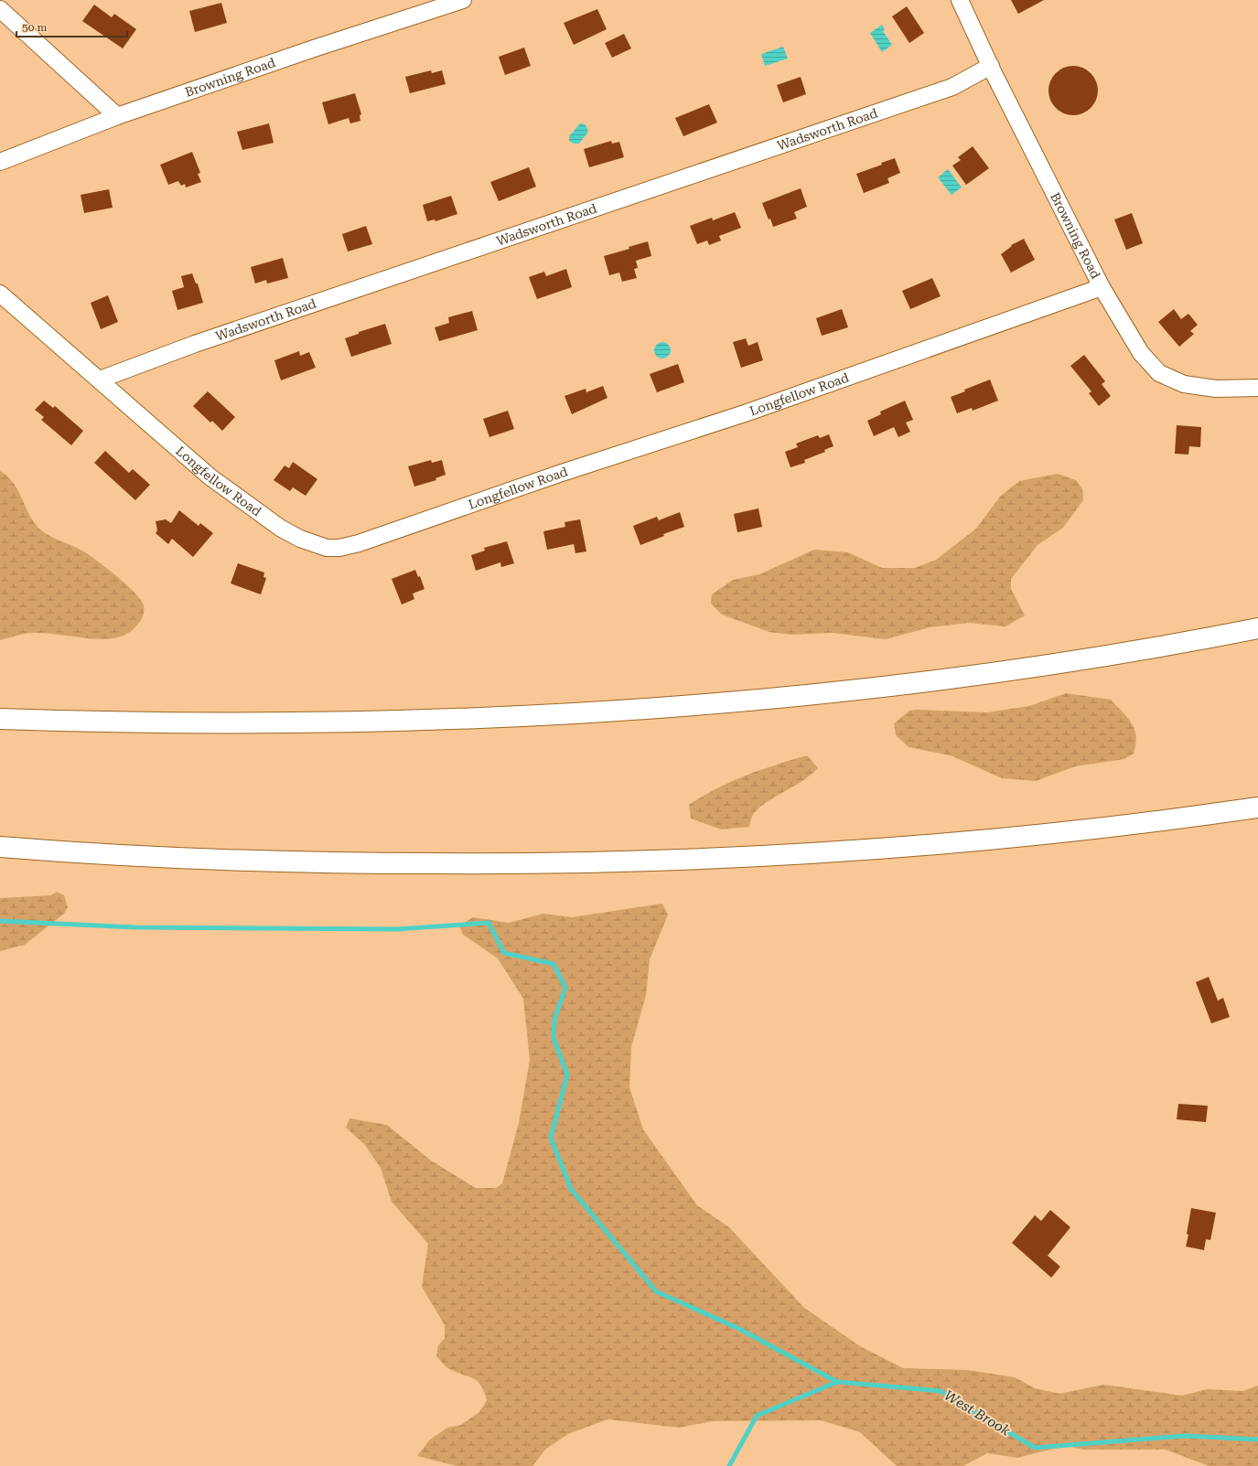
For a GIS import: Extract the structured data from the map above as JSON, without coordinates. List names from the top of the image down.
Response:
{
  "streets": {
    "street": ["Browning Road", "Wadsworth Road", "Longfellow Road"]
  },
  "crossings": [
    ["Browning Road", "Wadsworth Road"],
    ["Browning Road", "Longfellow Road"],
    ["Wadsworth Road", "Longfellow Road"]
  ],
  "water": ["West Brook"],
  "scale_bar": "50 m"
}
